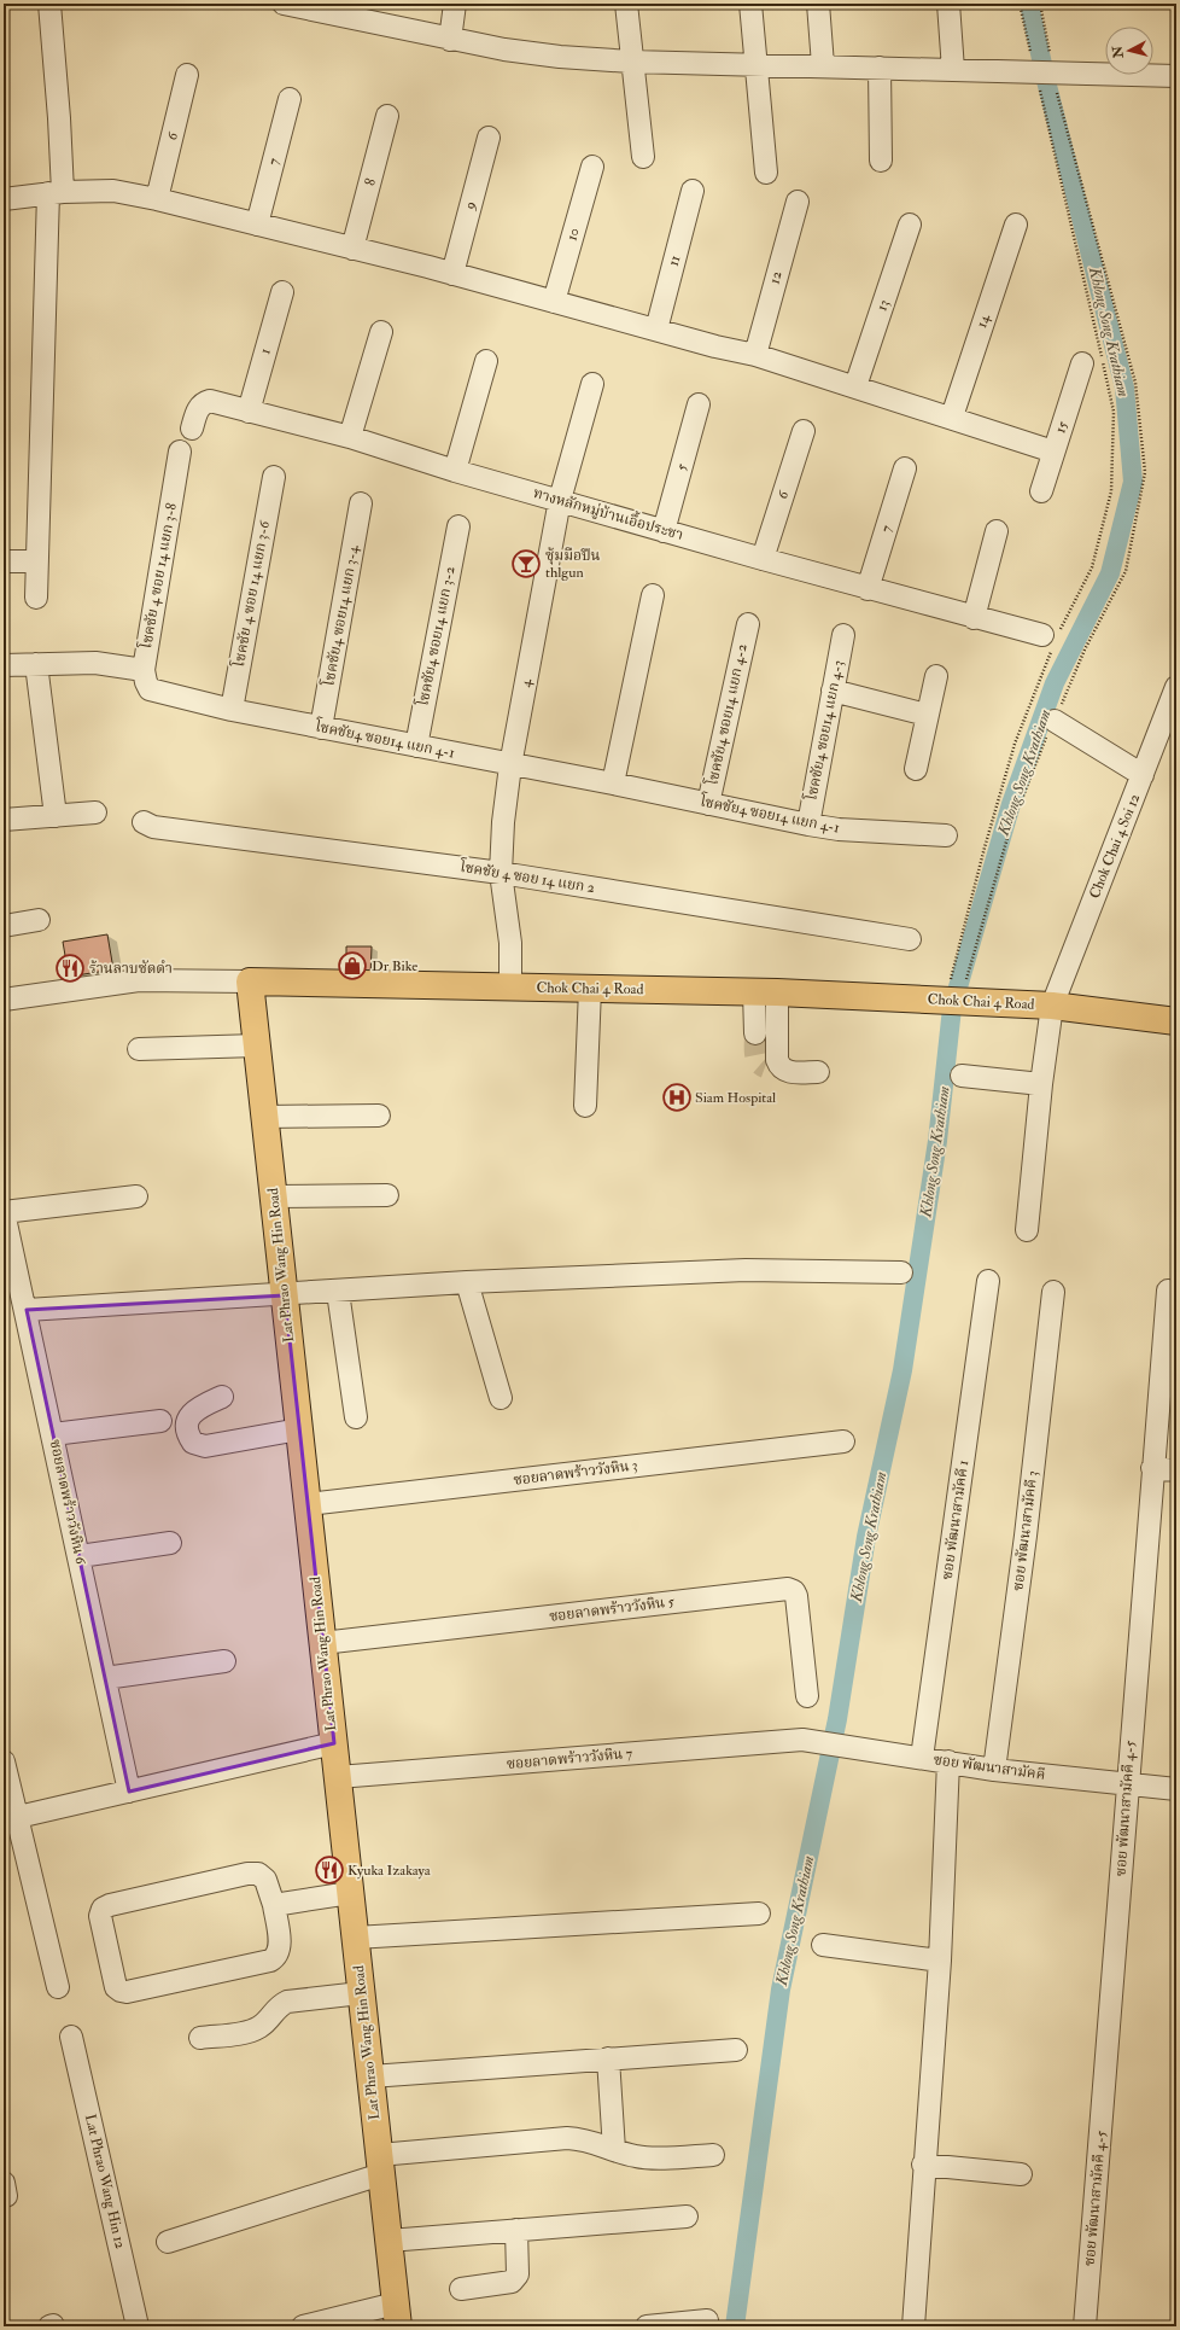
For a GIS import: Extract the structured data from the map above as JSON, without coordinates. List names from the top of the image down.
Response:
{
  "streets": {
    "main road": ["Chok Chai 4 Road", "Lat Phrao Wang Hin Road"],
    "street": [
      "6",
      "7",
      "8",
      "9",
      "10",
      "11",
      "12",
      "13",
      "14",
      "1",
      "15",
      "5",
      "ทางหลักหมู่บ้านเอื้อประชา",
      "โชคชัย 4 ซอย 14 แยก 3-8",
      "โชคชัย 4 ซอย 14 แยก 3-6",
      "โชคชัย4 ซอย14 แยก 3-4",
      "โชคชัย4 ซอย14 แยก 3-2",
      "4",
      "โชคชัย4 ซอย14 แยก 4-2",
      "โชคชัย4 ซอย14 แยก 4-3",
      "โชคชัย4 ซอย14 แยก 4-1",
      "Chok Chai 4 Soi 12",
      "โชคชัย 4 ซอย 14 แยก 2",
      "ซอยลาดพร้าววังหิน 3",
      "ซอยลาดพร้าววังหิน 6",
      "ซอย พัฒนาสามัคคี 1",
      "ซอย พัฒนาสามัคคี 3",
      "ซอยลาดพร้าววังหิน 5",
      "ซอยลาดพร้าววังหิน 7",
      "ซอย พัฒนาสามัคคี",
      "ซอย พัฒนาสามัคคี 4-5",
      "Lat Phrao Wang Hin 12"
    ]
  },
  "crossings": [
    ["6", "ทางหลักหมู่บ้านเอื้อประชา"],
    ["7", "ทางหลักหมู่บ้านเอื้อประชา"],
    ["1", "ทางหลักหมู่บ้านเอื้อประชา"],
    ["5", "ทางหลักหมู่บ้านเอื้อประชา"],
    ["ทางหลักหมู่บ้านเอื้อประชา", "4"],
    ["โชคชัย 4 ซอย 14 แยก 3-8", "โชคชัย4 ซอย14 แยก 4-1"],
    ["โชคชัย 4 ซอย 14 แยก 3-6", "โชคชัย4 ซอย14 แยก 4-1"],
    ["โชคชัย4 ซอย14 แยก 3-4", "โชคชัย4 ซอย14 แยก 4-1"],
    ["โชคชัย4 ซอย14 แยก 3-2", "โชคชัย4 ซอย14 แยก 4-1"],
    ["4", "โชคชัย4 ซอย14 แยก 4-1"],
    ["4", "โชคชัย 4 ซอย 14 แยก 2"],
    ["4", "Chok Chai 4 Road"],
    ["โชคชัย4 ซอย14 แยก 4-2", "โชคชัย4 ซอย14 แยก 4-1"],
    ["โชคชัย4 ซอย14 แยก 4-3", "โชคชัย4 ซอย14 แยก 4-1"],
    ["Chok Chai 4 Soi 12", "Chok Chai 4 Road"],
    ["Chok Chai 4 Road", "Lat Phrao Wang Hin Road"],
    ["Lat Phrao Wang Hin Road", "ซอยลาดพร้าววังหิน 3"],
    ["Lat Phrao Wang Hin Road", "ซอยลาดพร้าววังหิน 5"],
    ["Lat Phrao Wang Hin Road", "ซอยลาดพร้าววังหิน 7"],
    ["ซอย พัฒนาสามัคคี 1", "ซอย พัฒนาสามัคคี"],
    ["ซอย พัฒนาสามัคคี 3", "ซอย พัฒนาสามัคคี"],
    ["ซอยลาดพร้าววังหิน 7", "ซอย พัฒนาสามัคคี"],
    ["ซอย พัฒนาสามัคคี", "ซอย พัฒนาสามัคคี 4-5"]
  ],
  "water": ["Khlong Song Krathiam"],
  "places": {
    "bar": ["ซุ้มมือปืน thlgun"],
    "shop": ["Dr Bike"],
    "restaurant": ["ร้านลาบซัดดำ", "Kyuka Izakaya"],
    "hospital": ["Siam Hospital"]
  },
  "north": "left"
}
